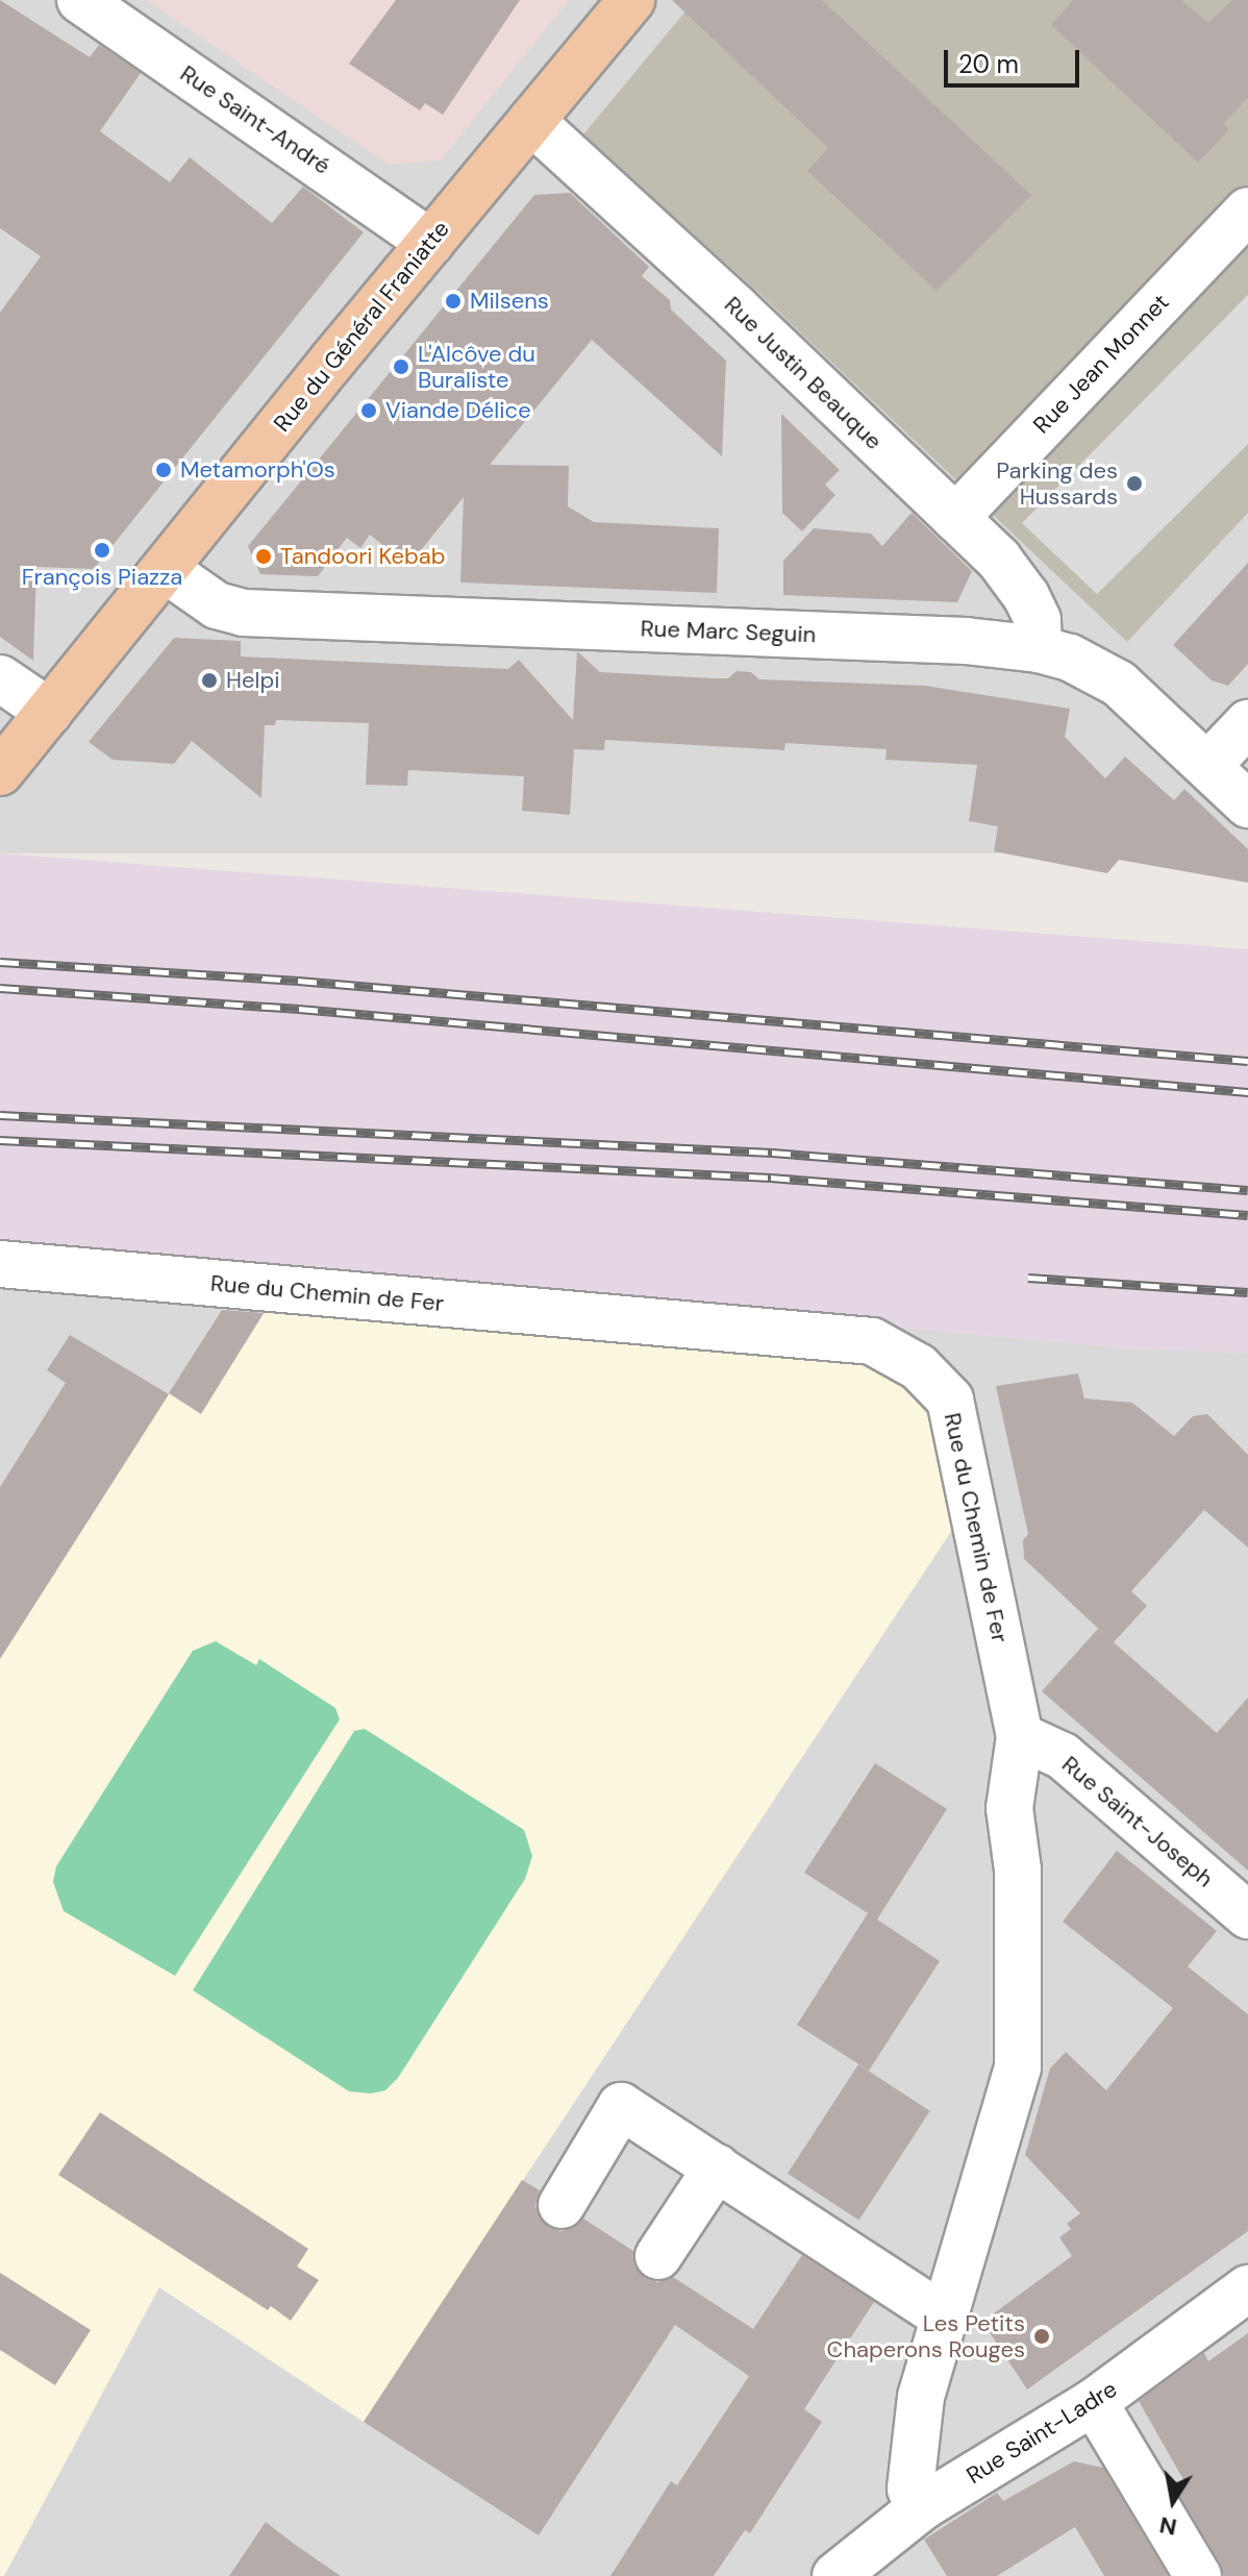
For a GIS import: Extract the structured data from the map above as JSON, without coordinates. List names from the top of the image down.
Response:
{
  "streets": {
    "main road": ["Rue du Général Franiatte"],
    "street": [
      "Rue Saint-André",
      "Rue Jean Monnet",
      "Rue Justin Beauque",
      "Rue Marc Seguin",
      "Rue du Chemin de Fer",
      "Rue Saint-Joseph",
      "Rue Saint-Ladre"
    ]
  },
  "crossings": [
    ["Rue Saint-André", "Rue du Général Franiatte"],
    ["Rue du Général Franiatte", "Rue Justin Beauque"],
    ["Rue du Général Franiatte", "Rue Marc Seguin"],
    ["Rue Jean Monnet", "Rue Justin Beauque"],
    ["Rue Justin Beauque", "Rue Marc Seguin"],
    ["Rue du Chemin de Fer", "Rue Saint-Joseph"],
    ["Rue du Chemin de Fer", "Rue Saint-Ladre"]
  ],
  "places": [
    "Milsens",
    "L'Alcôve du Buraliste",
    "Viande Délice",
    "Metamorph'Os",
    "Parking des Hussards",
    "François Piazza",
    "Tandoori Kebab",
    "Helpi",
    "Les Petits Chaperons Rouges"
  ],
  "scale_bar": "20 m",
  "north": "bottom"
}
